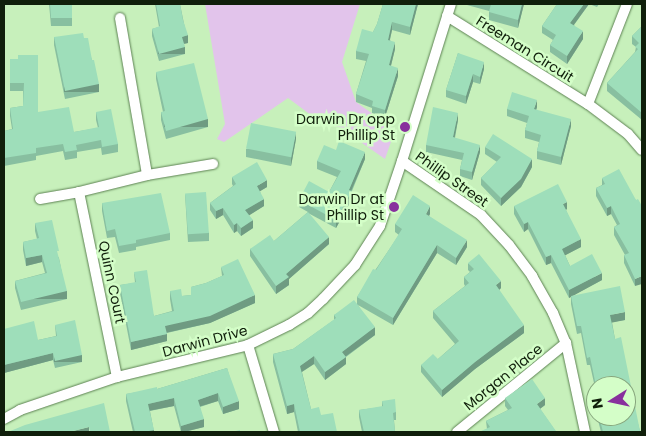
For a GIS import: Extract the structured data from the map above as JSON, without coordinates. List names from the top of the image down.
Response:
{
  "streets": {
    "street": [
      "Freeman Circuit",
      "Phillip Street",
      "Quinn Court",
      "Darwin Drive",
      "Morgan Place"
    ]
  },
  "crossings": [
    ["Freeman Circuit", "Darwin Drive"],
    ["Phillip Street", "Darwin Drive"],
    ["Phillip Street", "Morgan Place"],
    ["Quinn Court", "Darwin Drive"]
  ],
  "places": ["Darwin Dr opp Phillip St", "Darwin Dr at Phillip St"],
  "north": "left"
}
